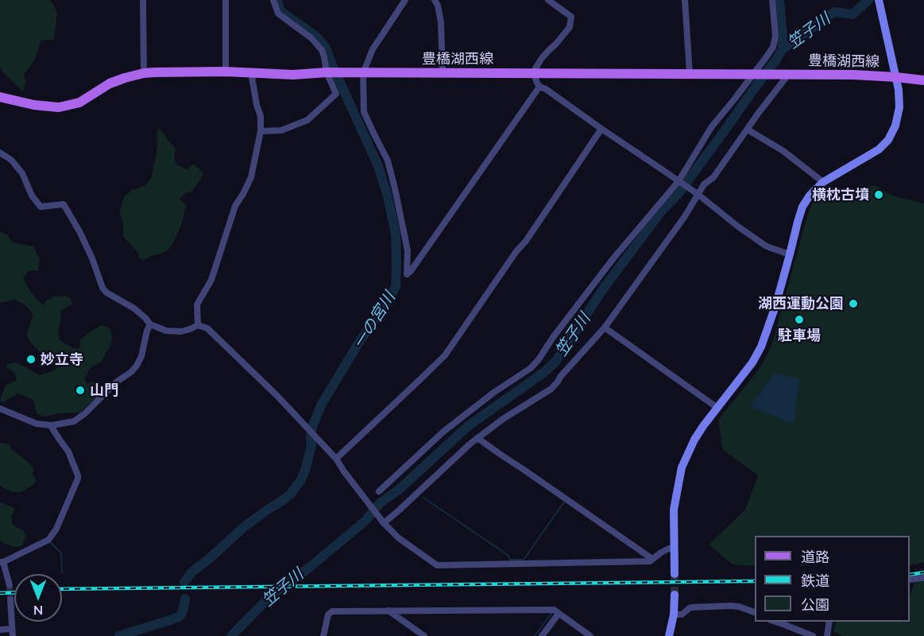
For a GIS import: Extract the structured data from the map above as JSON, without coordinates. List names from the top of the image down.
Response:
{
  "streets": {
    "main road": ["豊橋湖西線"]
  },
  "water": ["笠子川", "一の宮川"],
  "places": [
    "横枕古墳",
    "湖西運動公園",
    "駐車場",
    "妙立寺",
    "山門"
  ],
  "legend": ["道路", "鉄道", "公園"],
  "north": "bottom"
}
